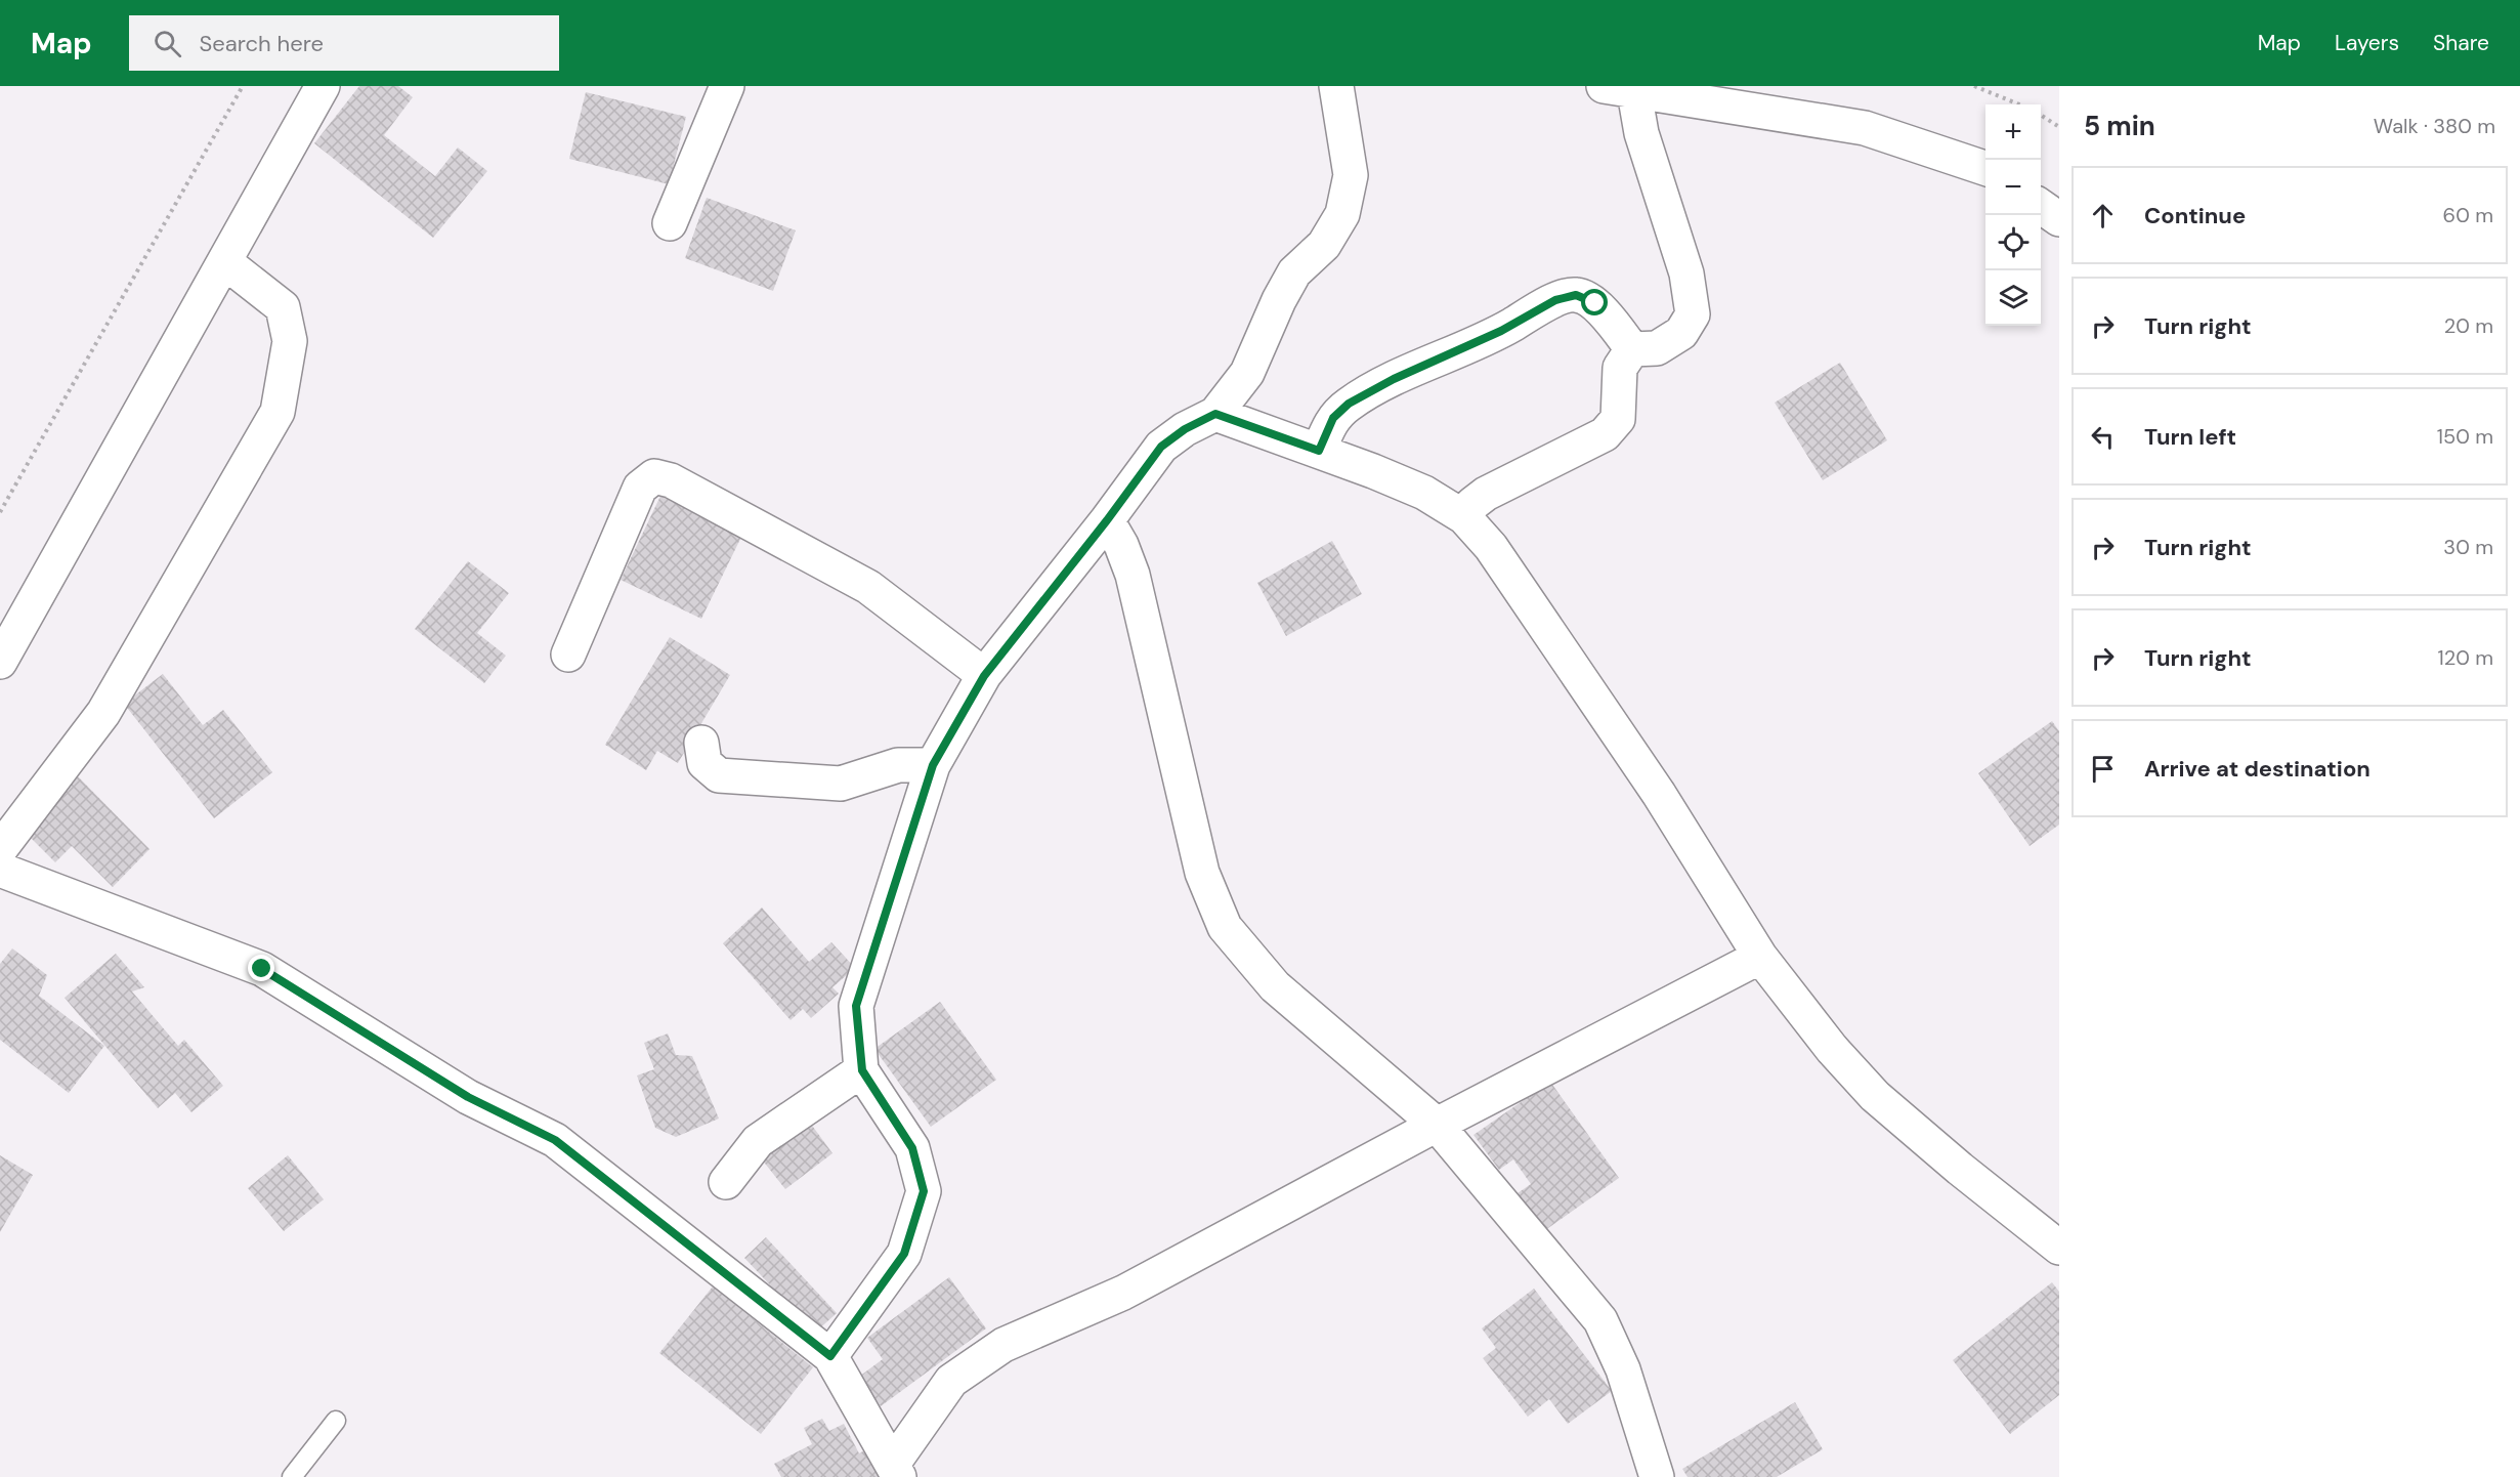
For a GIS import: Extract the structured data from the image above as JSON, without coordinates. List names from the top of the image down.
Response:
{
  "page": {
    "header": "Map",
    "search": "Search here",
    "nav": ["Map", "Layers", "Share"],
    "heading": ["5 min", "Walk · 380 m"],
    "map_buttons": ["+", "−"],
    "list": [
      ["Continue", "60 m"],
      ["Turn right", "20 m"],
      ["Turn left", "150 m"],
      ["Turn right", "30 m"],
      ["Turn right", "120 m"],
      "Arrive at destination"
    ]
  }
}
